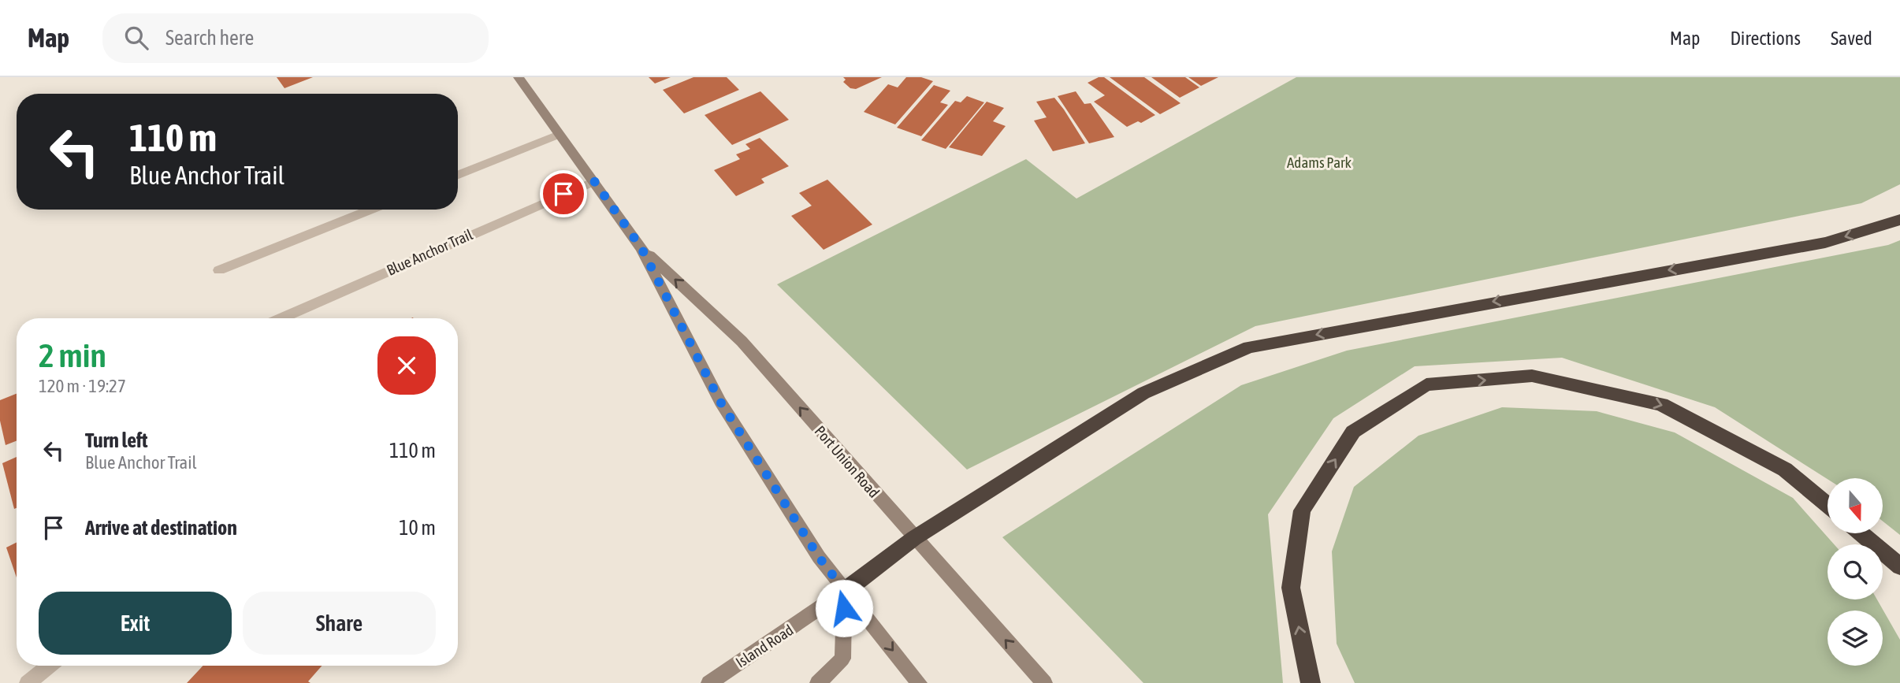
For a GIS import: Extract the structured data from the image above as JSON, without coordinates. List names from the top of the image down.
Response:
{
  "streets": {
    "main road": ["Port Union Road", "Island Road"],
    "street": ["Blue Anchor Trail"]
  },
  "crossings": [
    ["Blue Anchor Trail", "Port Union Road"],
    ["Port Union Road", "Island Road"]
  ],
  "parks": ["Adams Park"],
  "north": "bottom",
  "page": {
    "header": "Map",
    "search": "Search here",
    "nav": ["Map", "Directions", "Saved"],
    "turn": ["110 m", "Blue Anchor Trail"],
    "heading": ["2 min", "120 m · 19:27"],
    "list": [
      {
        "name": "Turn left",
        "note": "Blue Anchor Trail",
        "value": "110 m"
      },
      {
        "name": "Arrive at destination",
        "value": "10 m"
      }
    ],
    "buttons": ["Exit", "Share"]
  }
}
